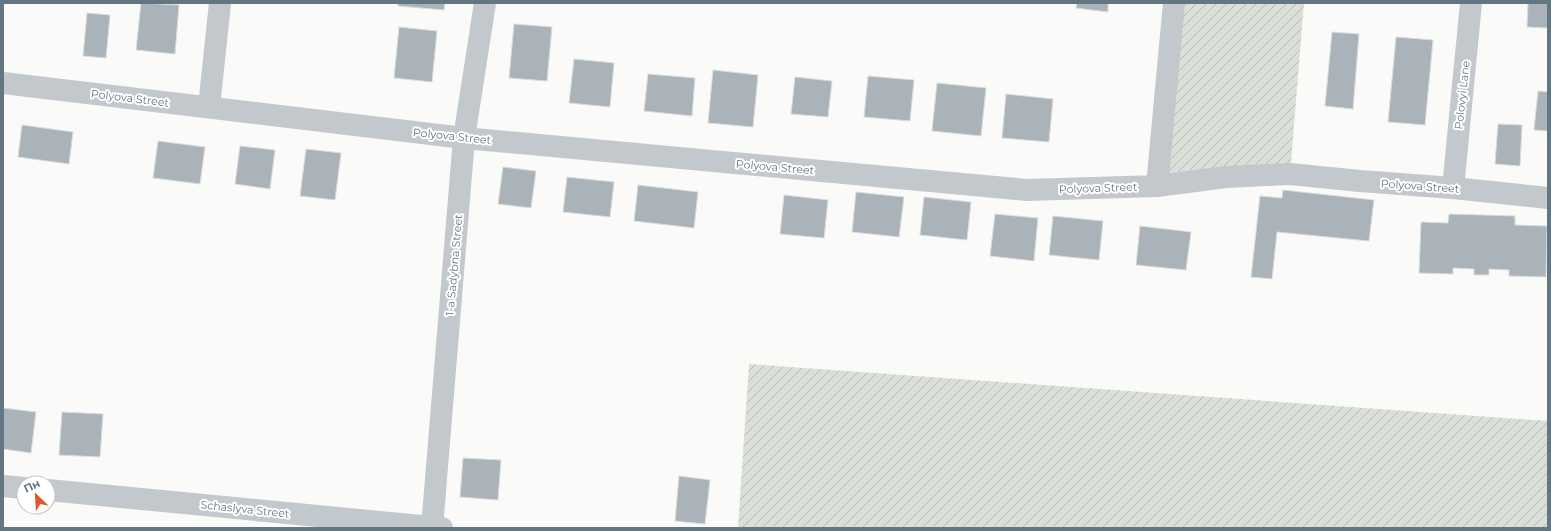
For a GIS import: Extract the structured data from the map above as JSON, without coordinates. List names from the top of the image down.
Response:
{
  "streets": {
    "street": [
      "Polovyi Lane",
      "Polyova Street",
      "1-a Sadybna Street",
      "Schaslyva Street"
    ]
  },
  "crossings": [
    ["Polovyi Lane", "Polyova Street"],
    ["Polyova Street", "1-a Sadybna Street"],
    ["1-a Sadybna Street", "Schaslyva Street"]
  ],
  "north": "top left"
}
